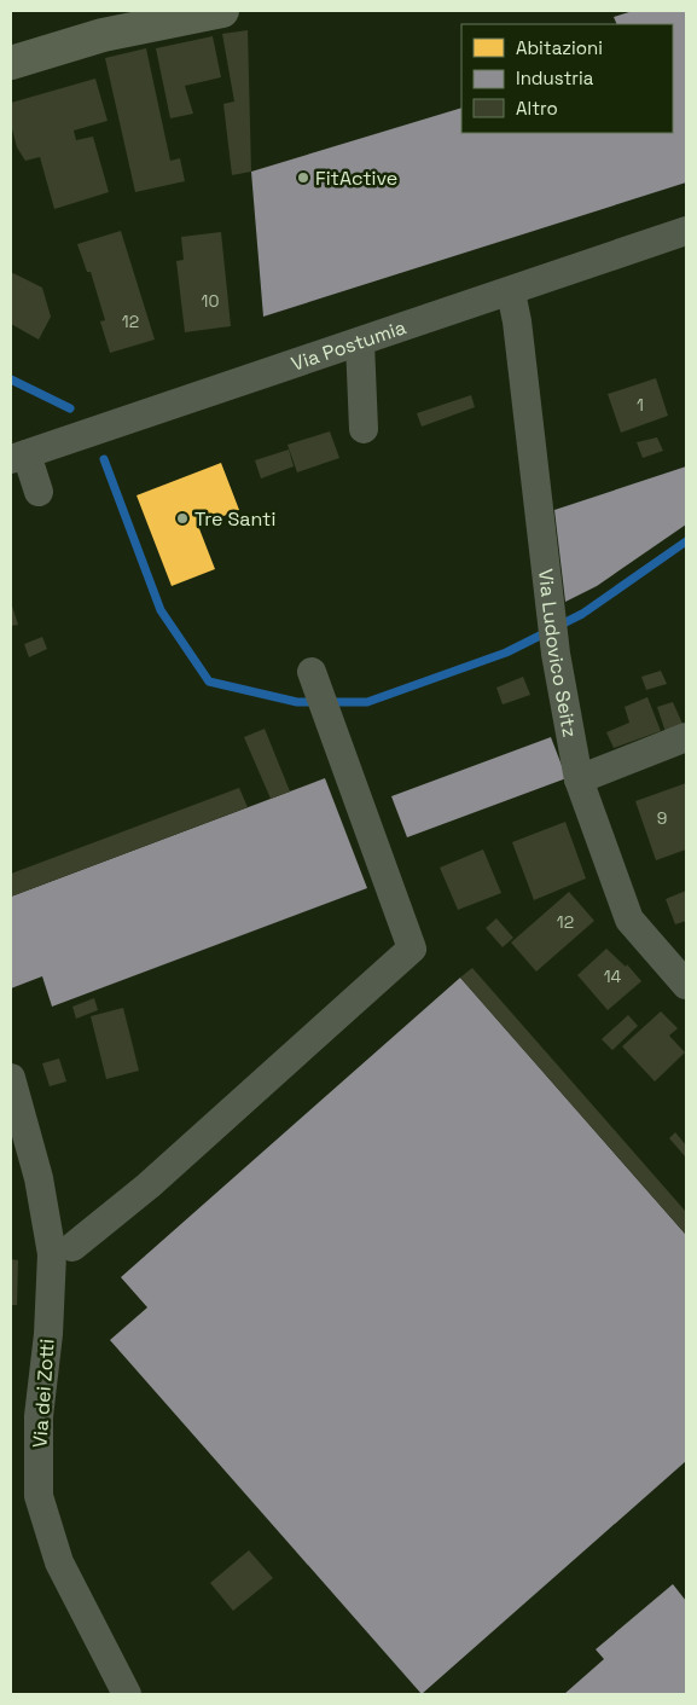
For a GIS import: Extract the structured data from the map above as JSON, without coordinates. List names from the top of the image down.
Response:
{
  "streets": {
    "street": ["Via Postumia", "Via Ludovico Seitz", "Via dei Zotti"]
  },
  "crossings": [
    ["Via Postumia", "Via Ludovico Seitz"]
  ],
  "places": ["FitActive", "Tre Santi"],
  "house_numbers": [
    "10",
    "12",
    "1",
    "9",
    "12",
    "14"
  ],
  "legend": ["Abitazioni", "Industria", "Altro"]
}
